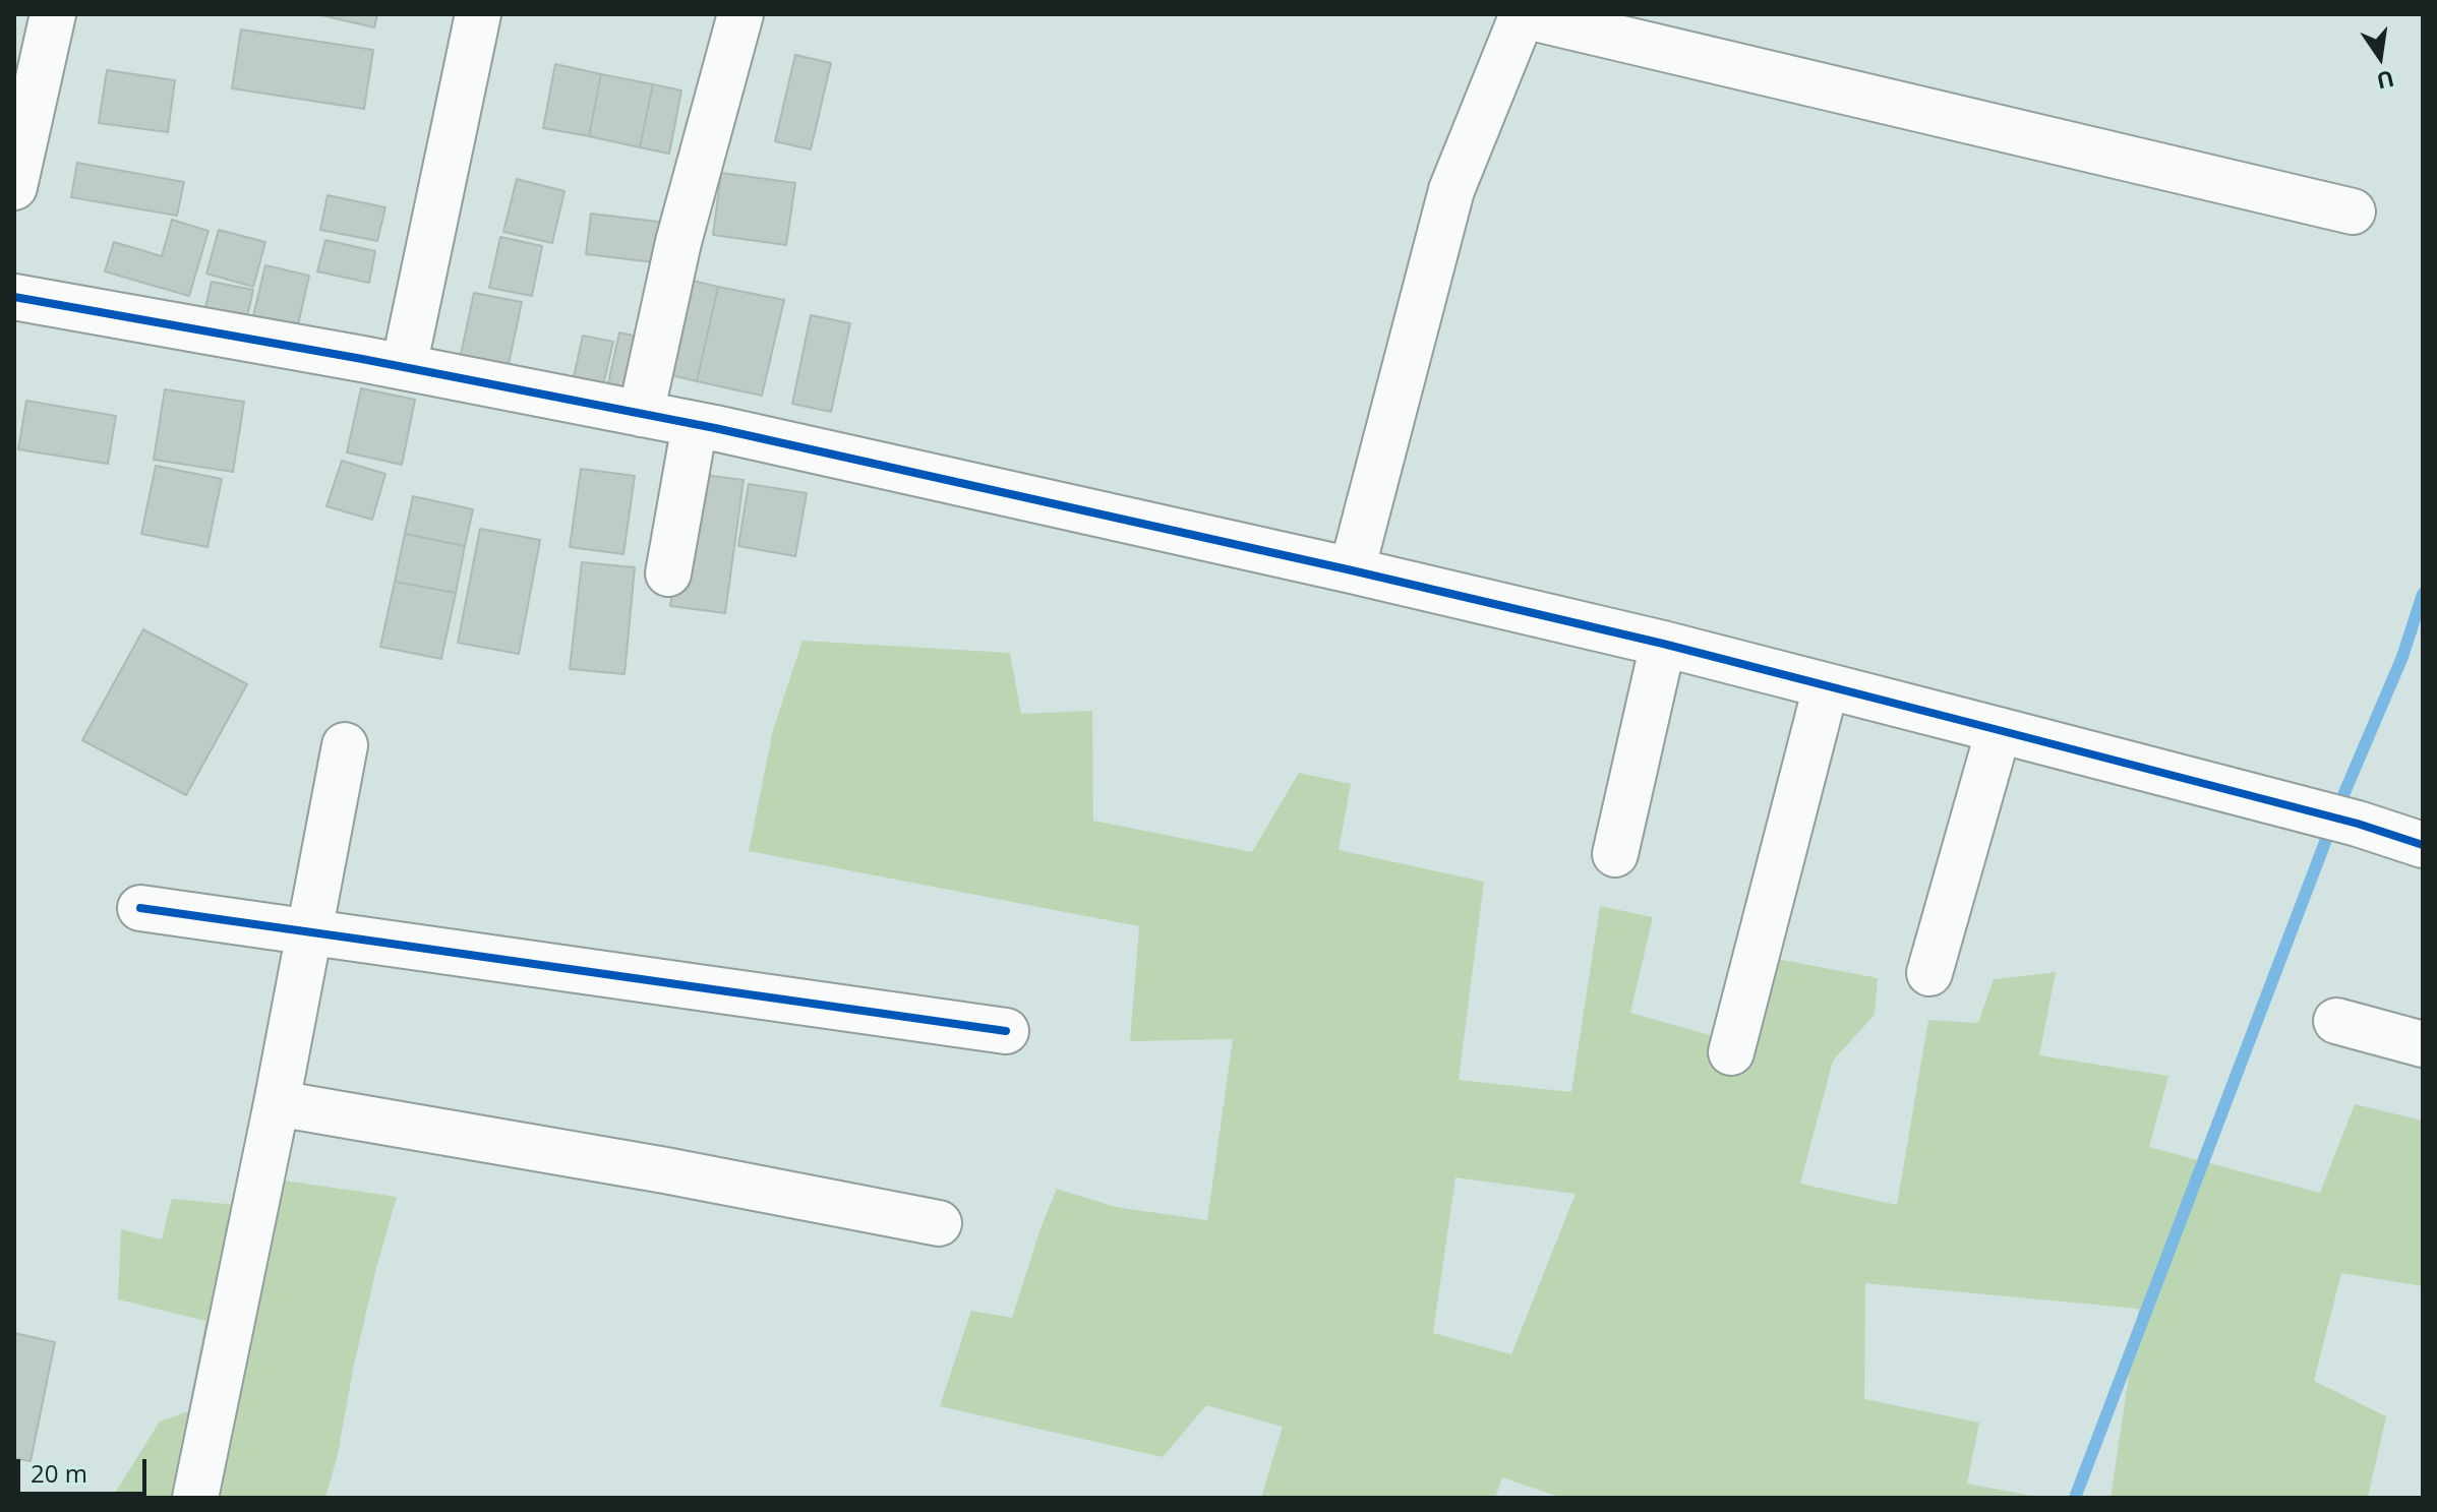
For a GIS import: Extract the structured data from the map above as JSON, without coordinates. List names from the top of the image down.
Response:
{
  "scale_bar": "20 m",
  "north": "bottom"
}
